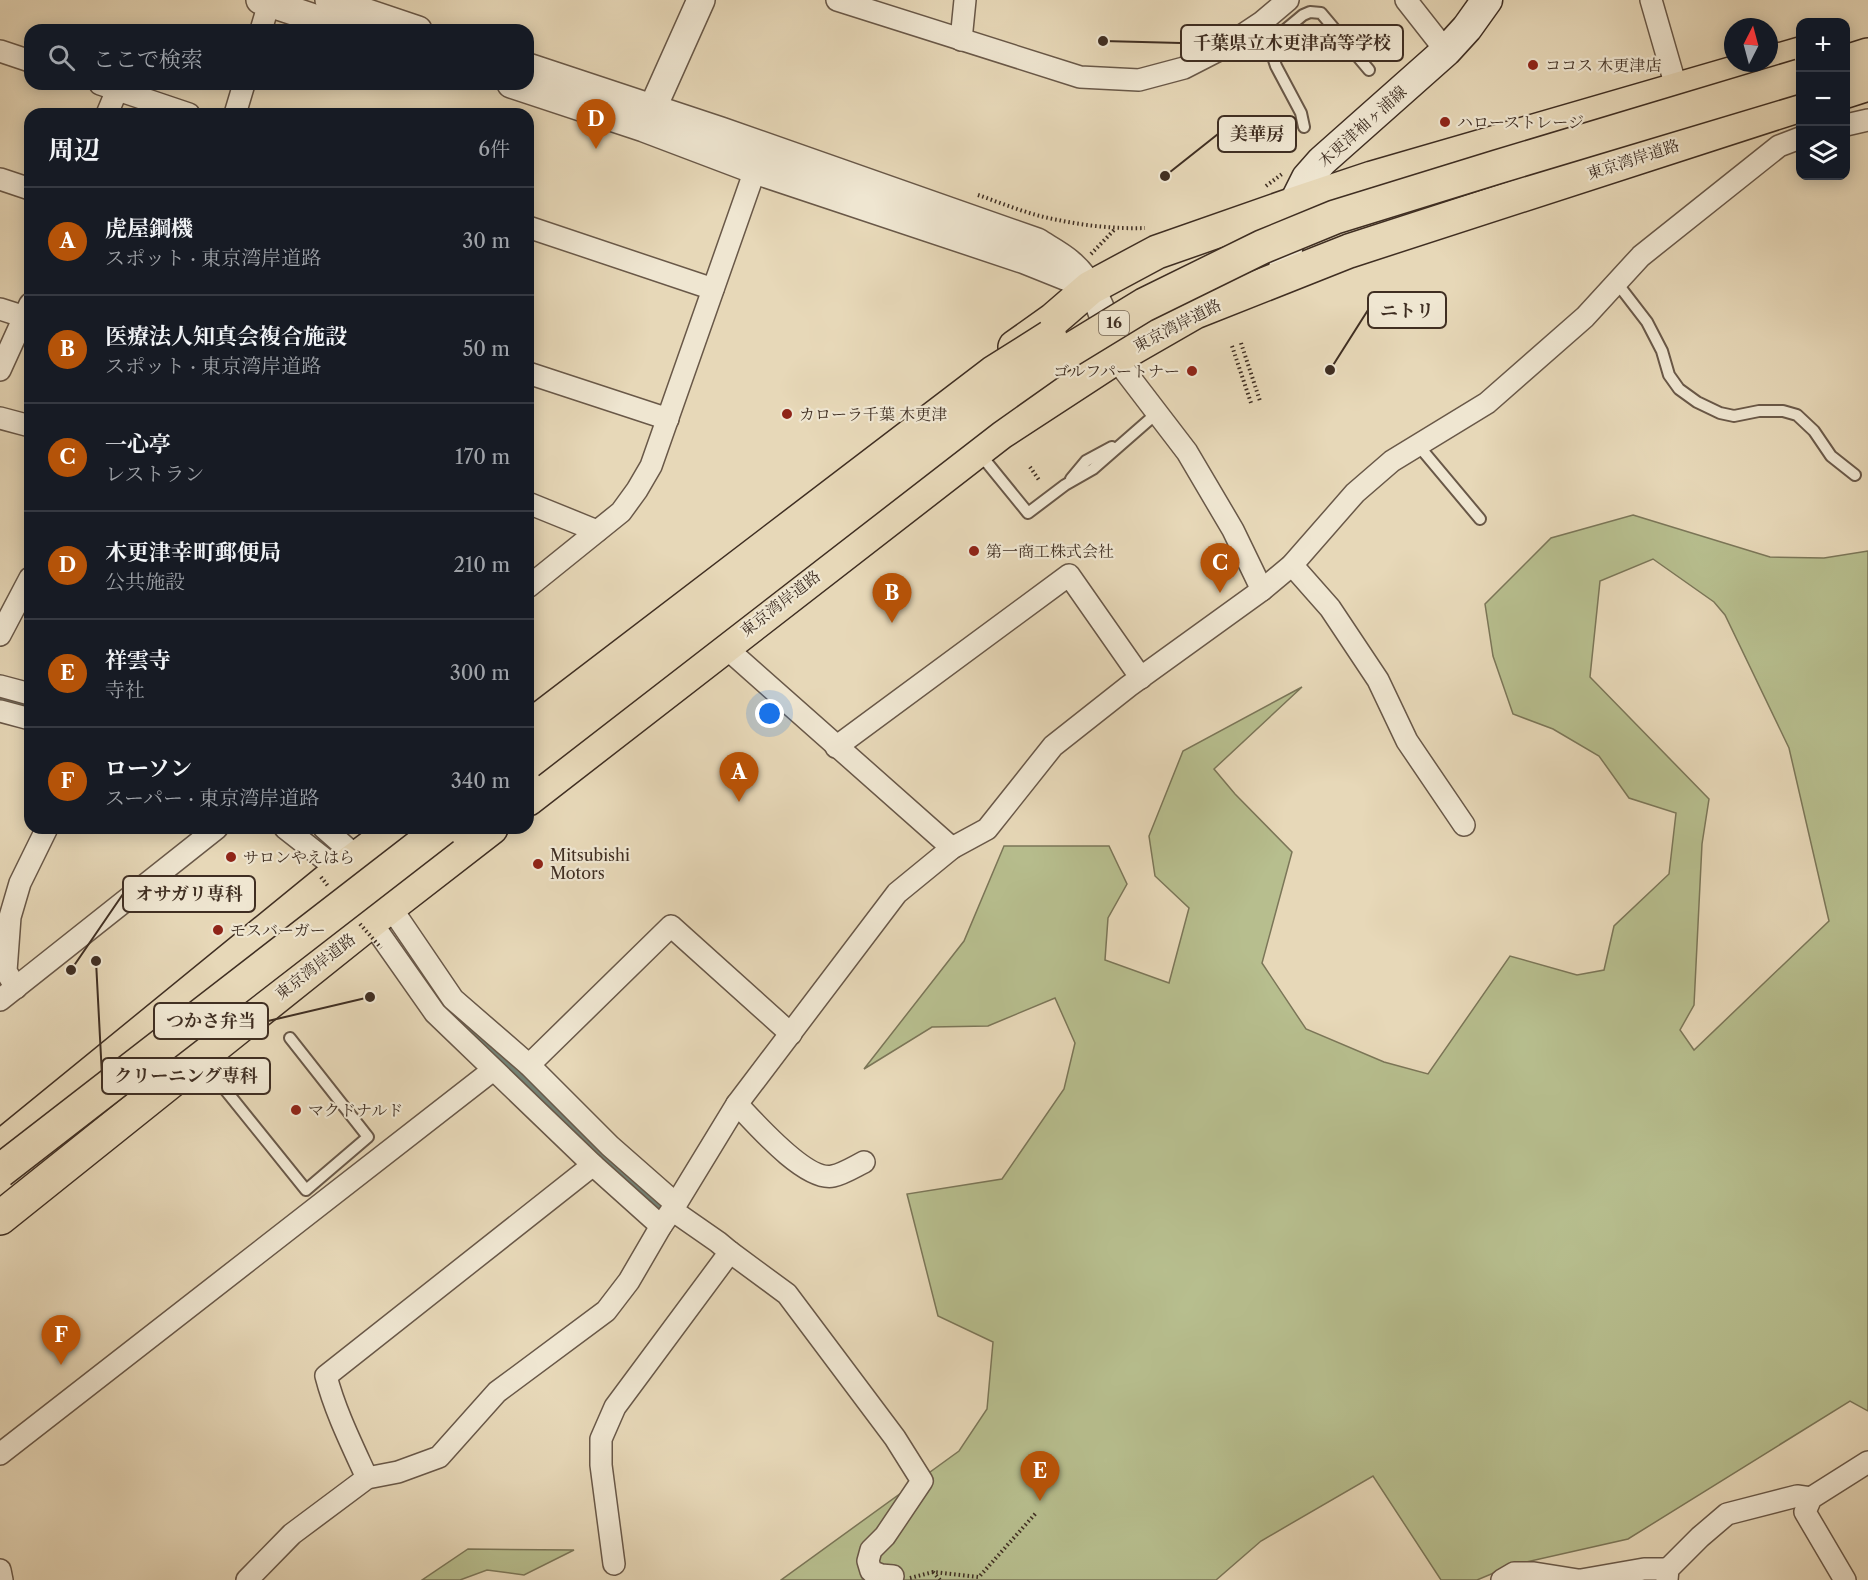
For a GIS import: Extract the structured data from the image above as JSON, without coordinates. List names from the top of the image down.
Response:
{
  "streets": {
    "highway": ["東京湾岸道路", "16"],
    "main road": ["木更津袖ヶ浦線"]
  },
  "crossings": [
    ["木更津袖ヶ浦線", "東京湾岸道路"],
    ["木更津袖ヶ浦線", "16"],
    ["東京湾岸道路", "16"]
  ],
  "places": [
    "千葉県立木更津高等学校",
    "ココス 木更津店",
    "ハローストレージ",
    "美華房",
    "ニトリ",
    "ゴルフパートナー",
    "カローラ千葉 木更津",
    "第一商工株式会社",
    "サロンやえはら",
    "Mitsubishi Motors",
    "モスバーガー",
    "クリーニング専科",
    "オサガリ専科",
    "つかさ弁当",
    "マクドナルド"
  ],
  "north": "top",
  "page": {
    "map_buttons": ["+", "−"],
    "search": "ここで検索",
    "pins": [
      "D",
      "C",
      "B",
      "A",
      "F",
      "E"
    ],
    "heading": ["周辺", "6件"],
    "list": [
      {
        "mark": "A",
        "name": "虎屋鋼機",
        "note": "スポット · 東京湾岸道路",
        "value": "30 m"
      },
      {
        "mark": "B",
        "name": "医療法人知真会複合施設",
        "note": "スポット · 東京湾岸道路",
        "value": "50 m"
      },
      {
        "mark": "C",
        "name": "一心亭",
        "note": "レストラン",
        "value": "170 m"
      },
      {
        "mark": "D",
        "name": "木更津幸町郵便局",
        "note": "公共施設",
        "value": "210 m"
      },
      {
        "mark": "E",
        "name": "祥雲寺",
        "note": "寺社",
        "value": "300 m"
      },
      {
        "mark": "F",
        "name": "ローソン",
        "note": "スーパー · 東京湾岸道路",
        "value": "340 m"
      }
    ]
  }
}
